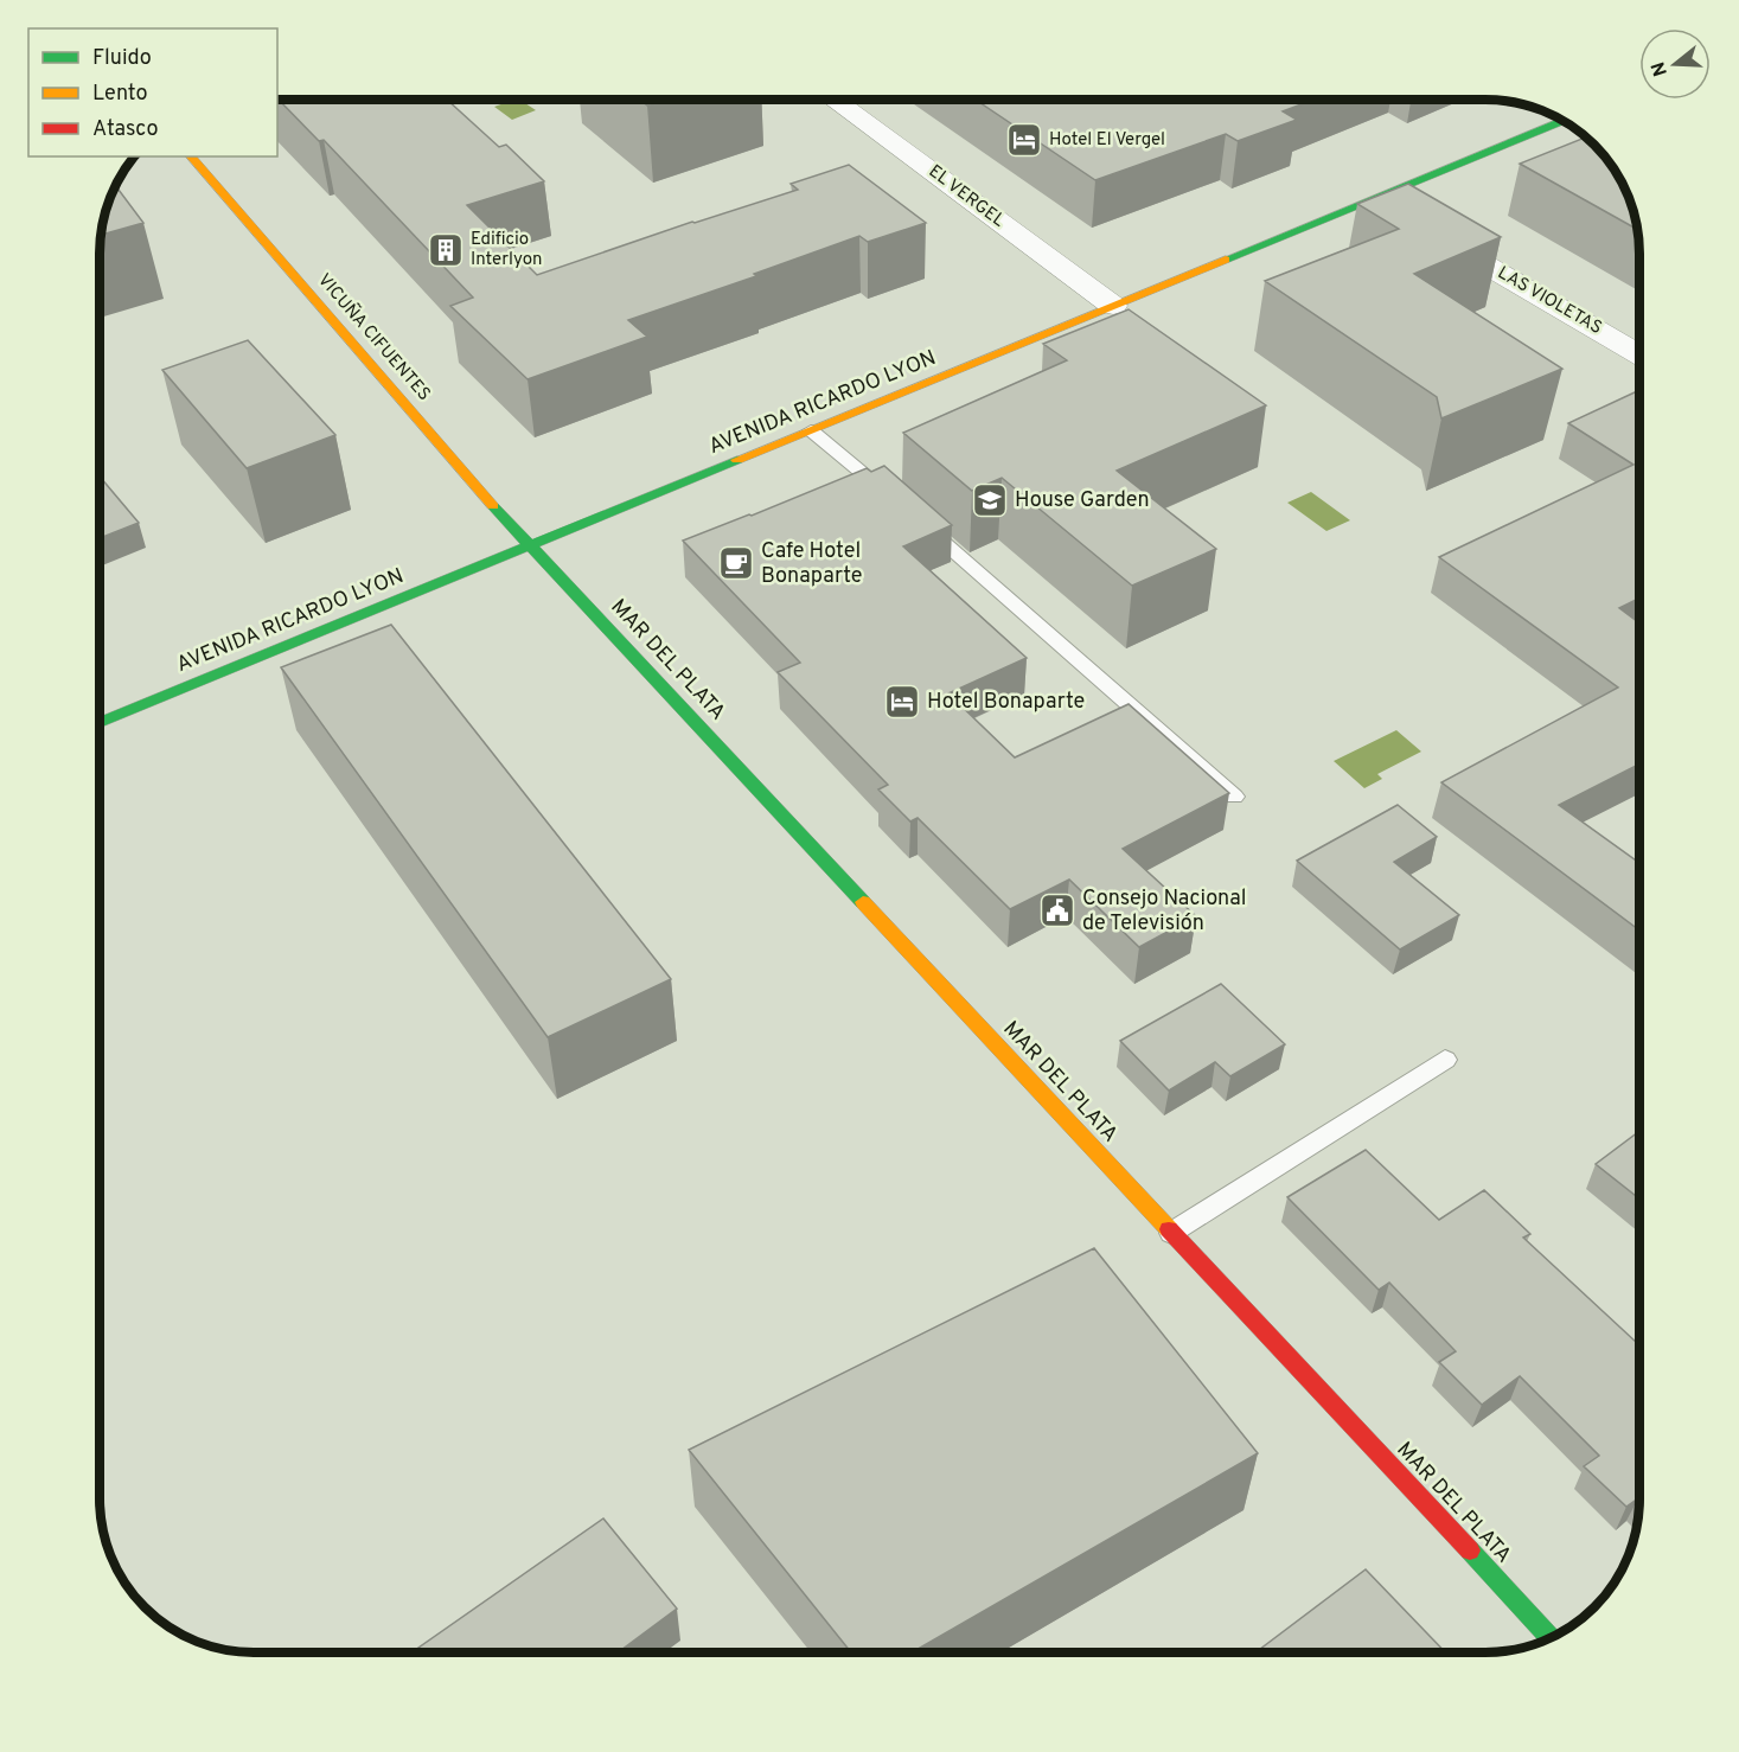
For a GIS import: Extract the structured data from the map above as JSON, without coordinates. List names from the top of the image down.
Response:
{
  "streets": {
    "street": [
      "EL VERGEL",
      "LAS VIOLETAS",
      "VICUÑA CIFUENTES",
      "AVENIDA RICARDO LYON",
      "MAR DEL PLATA"
    ]
  },
  "crossings": [
    ["EL VERGEL", "AVENIDA RICARDO LYON"],
    ["LAS VIOLETAS", "AVENIDA RICARDO LYON"],
    ["VICUÑA CIFUENTES", "AVENIDA RICARDO LYON"],
    ["VICUÑA CIFUENTES", "MAR DEL PLATA"],
    ["AVENIDA RICARDO LYON", "MAR DEL PLATA"]
  ],
  "places": {
    "hotel": ["Hotel El Vergel", "Hotel Bonaparte"],
    "building": ["Edificio Interlyon"],
    "school or university": ["House Garden"],
    "cafe": ["Cafe Hotel Bonaparte"],
    "public building": ["Consejo Nacional de Televisión"]
  },
  "legend": ["Fluido", "Lento", "Atasco"],
  "north": "left"
}
